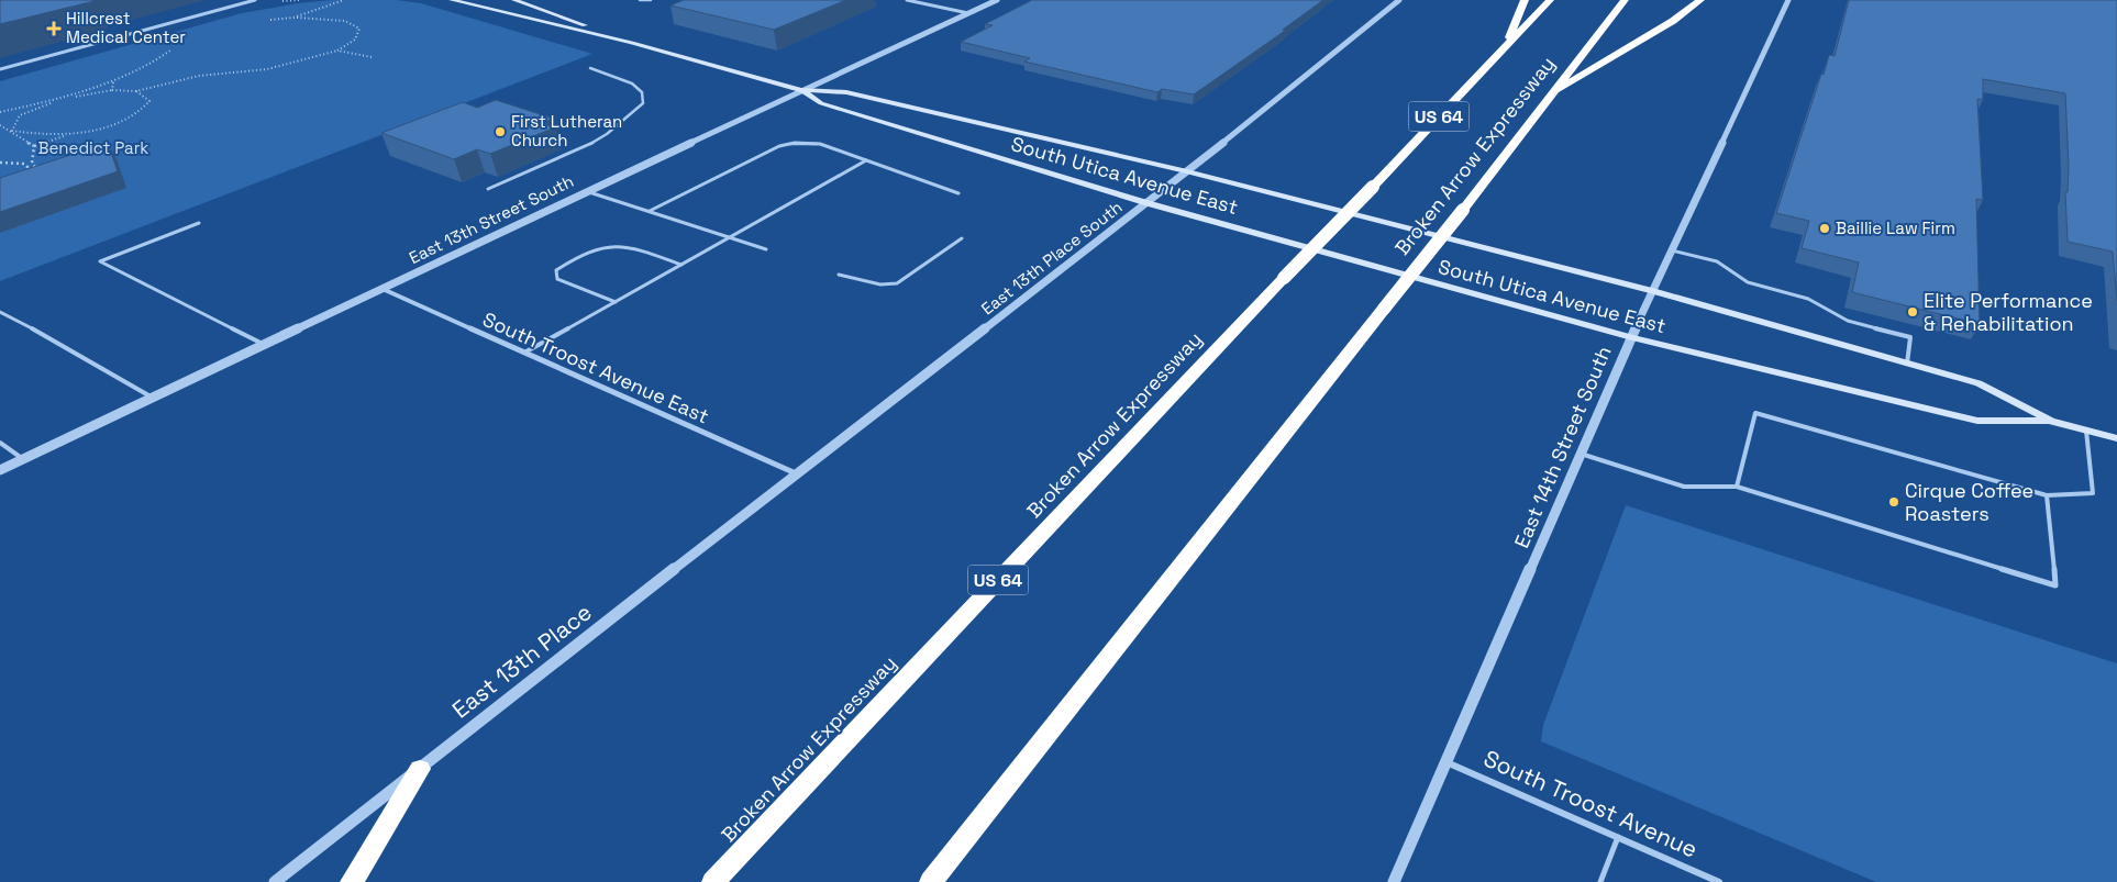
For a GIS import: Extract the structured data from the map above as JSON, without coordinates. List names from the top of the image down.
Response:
{
  "streets": {
    "highway": ["US 64", "Broken Arrow Expressway"],
    "main road": ["South Utica Avenue East"],
    "street": [
      "East 13th Street South",
      "East 13th Place South",
      "South Troost Avenue East",
      "East 14th Street South",
      "East 13th Place",
      "South Troost Avenue"
    ]
  },
  "crossings": [
    ["South Utica Avenue East", "East 13th Street South"],
    ["South Utica Avenue East", "East 13th Place South"],
    ["South Utica Avenue East", "East 14th Street South"],
    ["East 13th Street South", "South Troost Avenue East"],
    ["East 13th Place South", "South Troost Avenue East"],
    ["East 13th Place South", "East 13th Place"],
    ["South Troost Avenue East", "East 13th Place"],
    ["East 14th Street South", "South Troost Avenue"]
  ],
  "parks": ["Benedict Park"],
  "places": {
    "health": ["Hillcrest Medical Center"],
    "other": [
      "First Lutheran Church",
      "Baillie Law Firm",
      "Elite Performance & Rehabilitation",
      "Cirque Coffee Roasters"
    ]
  }
}
